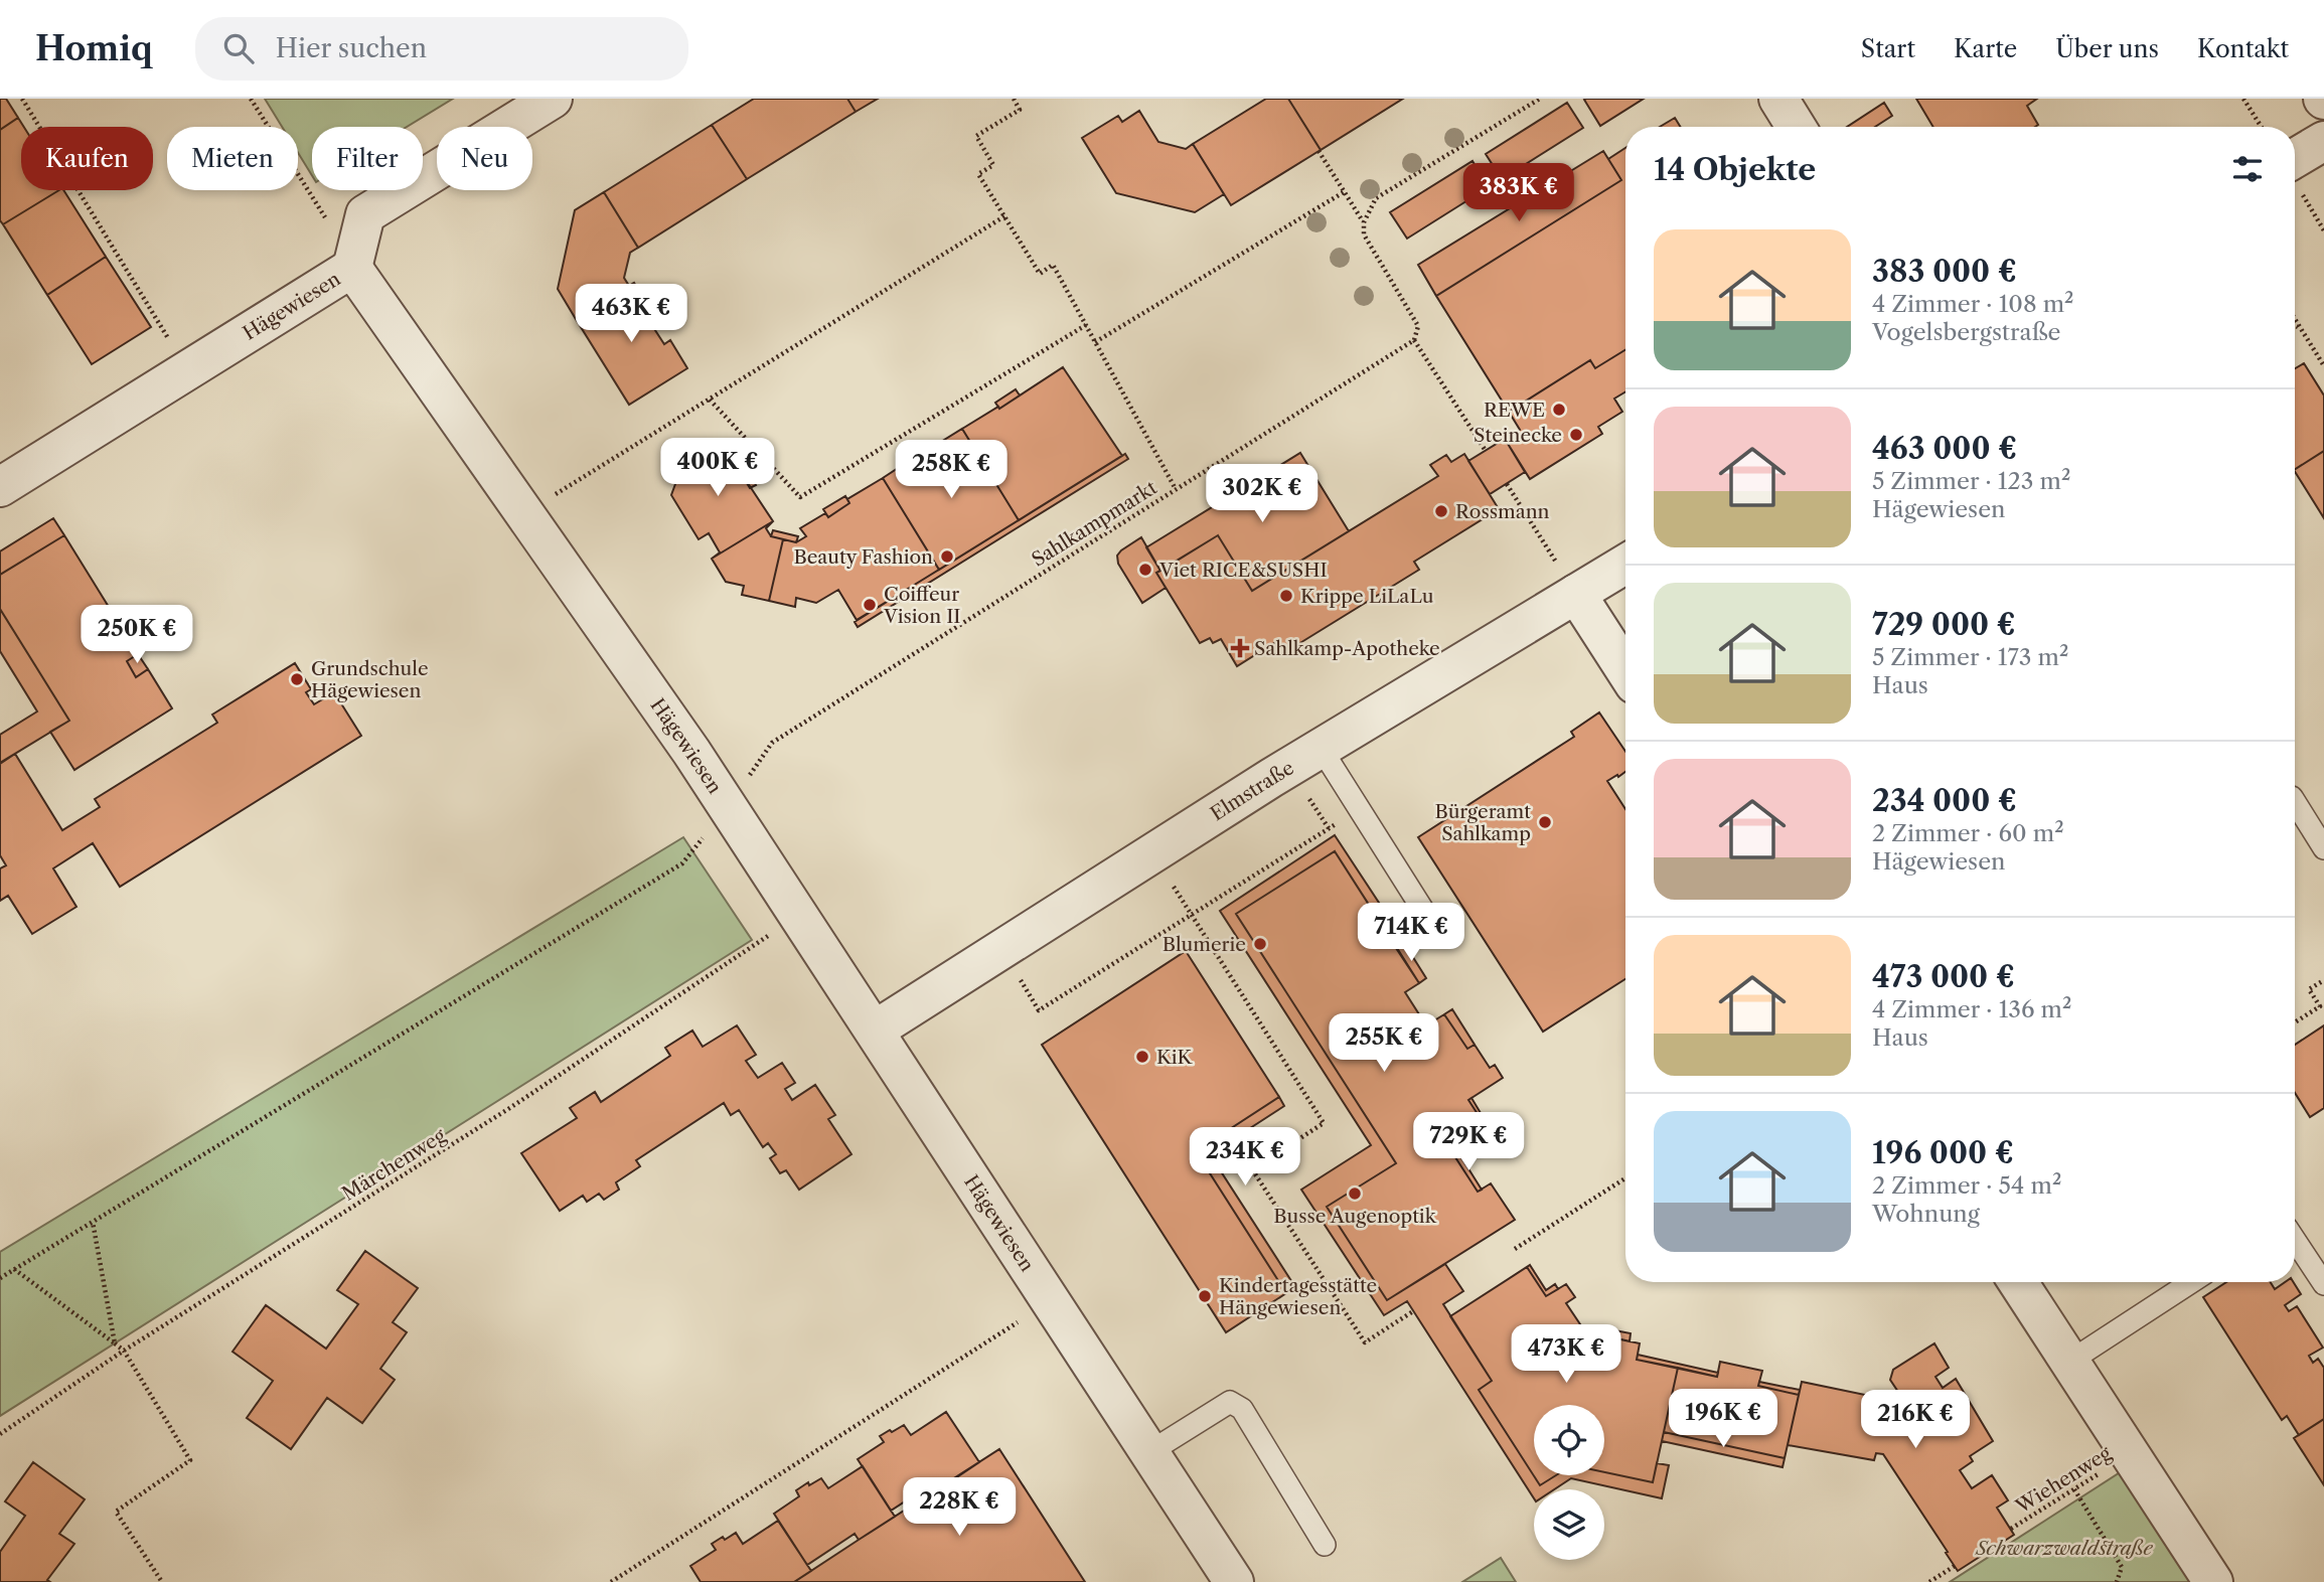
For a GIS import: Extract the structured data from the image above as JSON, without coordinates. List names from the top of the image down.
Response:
{
  "streets": {
    "street": ["Hägewiesen", "Elmstraße"],
    "path": ["Sahlkampmarkt", "Märchenweg", "Wiehenweg"]
  },
  "crossings": [
    ["Hägewiesen", "Sahlkampmarkt"],
    ["Hägewiesen", "Elmstraße"],
    ["Hägewiesen", "Märchenweg"]
  ],
  "parks": ["Schwarzwaldstraße"],
  "places": {
    "other": [
      "REWE",
      "Steinecke",
      "Rossmann",
      "Beauty Fashion",
      "Viet RICE&SUSHI",
      "Krippe LiLaLu",
      "Coiffeur Vision II",
      "Grundschule Hägewiesen",
      "Bürgeramt Sahlkamp",
      "Blumerie",
      "KiK",
      "Busse Augenoptik",
      "Kindertagesstätte Hängewiesen"
    ],
    "health": ["Sahlkamp-Apotheke"]
  },
  "page": {
    "header": "Homiq",
    "search": "Hier suchen",
    "nav": [
      "Start",
      "Karte",
      "Über uns",
      "Kontakt"
    ],
    "chip": [
      "Kaufen",
      "Mieten",
      "Filter",
      "Neu"
    ],
    "heading": "14 Objekte",
    "price": [
      "383K €",
      "463K €",
      "400K €",
      "258K €",
      "302K €",
      "250K €",
      "714K €",
      "255K €",
      "729K €",
      "234K €",
      "473K €",
      "196K €",
      "216K €",
      "228K €"
    ],
    "list": [
      {
        "name": "383 000 €",
        "note": "4 Zimmer · 108 m² · Vogelsbergstraße"
      },
      {
        "name": "463 000 €",
        "note": "5 Zimmer · 123 m² · Hägewiesen"
      },
      {
        "name": "729 000 €",
        "note": "5 Zimmer · 173 m² · Haus"
      },
      {
        "name": "234 000 €",
        "note": "2 Zimmer · 60 m² · Hägewiesen"
      },
      {
        "name": "473 000 €",
        "note": "4 Zimmer · 136 m² · Haus"
      },
      {
        "name": "196 000 €",
        "note": "2 Zimmer · 54 m² · Wohnung"
      }
    ]
  }
}
